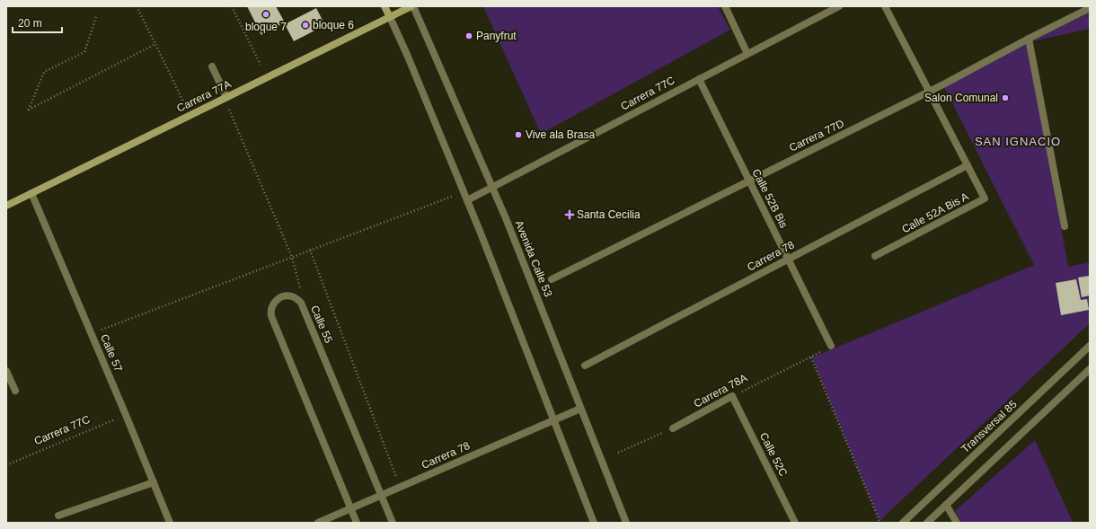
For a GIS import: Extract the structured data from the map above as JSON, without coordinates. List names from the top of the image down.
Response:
{
  "streets": {
    "main road": ["Carrera 77A"],
    "street": [
      "Carrera 77C",
      "Carrera 77D",
      "Calle 52B Bis",
      "Calle 52A Bis A",
      "Carrera 78",
      "Avenida Calle 53",
      "Calle 55",
      "Calle 57",
      "Carrera 78A",
      "Transversal 85",
      "Calle 52C"
    ]
  },
  "crossings": [
    ["Carrera 77C", "Calle 52B Bis"],
    ["Carrera 77C", "Avenida Calle 53"],
    ["Carrera 77C", "Calle 57"],
    ["Carrera 77A", "Avenida Calle 53"],
    ["Carrera 77A", "Calle 57"],
    ["Carrera 77D", "Calle 52B Bis"],
    ["Carrera 77D", "Calle 52A Bis A"],
    ["Calle 52B Bis", "Carrera 78"],
    ["Calle 52B Bis", "Carrera 78A"],
    ["Calle 52A Bis A", "Carrera 78"],
    ["Carrera 78", "Avenida Calle 53"],
    ["Carrera 78", "Calle 55"],
    ["Carrera 78A", "Calle 52C"]
  ],
  "districts": ["SAN IGNACIO"],
  "places": {
    "other": [
      "bloque 7",
      "bloque 6",
      "Panyfrut",
      "Salon Comunal",
      "Vive ala Brasa"
    ],
    "health": ["Santa Cecilia"]
  },
  "scale_bar": "20 m"
}
